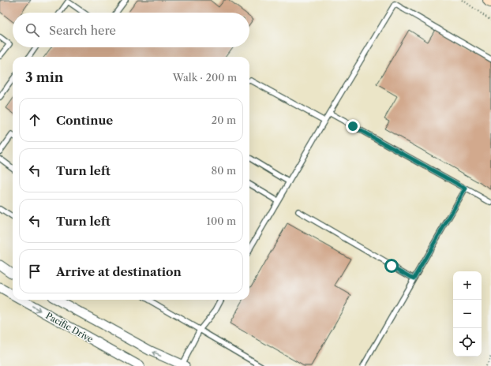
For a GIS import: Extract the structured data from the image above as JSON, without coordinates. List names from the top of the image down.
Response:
{
  "streets": {
    "street": ["Pacific Drive"]
  },
  "page": {
    "search": "Search here",
    "heading": ["3 min", "Walk · 200 m"],
    "list": [
      ["Continue", "20 m"],
      ["Turn left", "80 m"],
      ["Turn left", "100 m"],
      "Arrive at destination"
    ],
    "map_buttons": ["+", "−"]
  }
}
